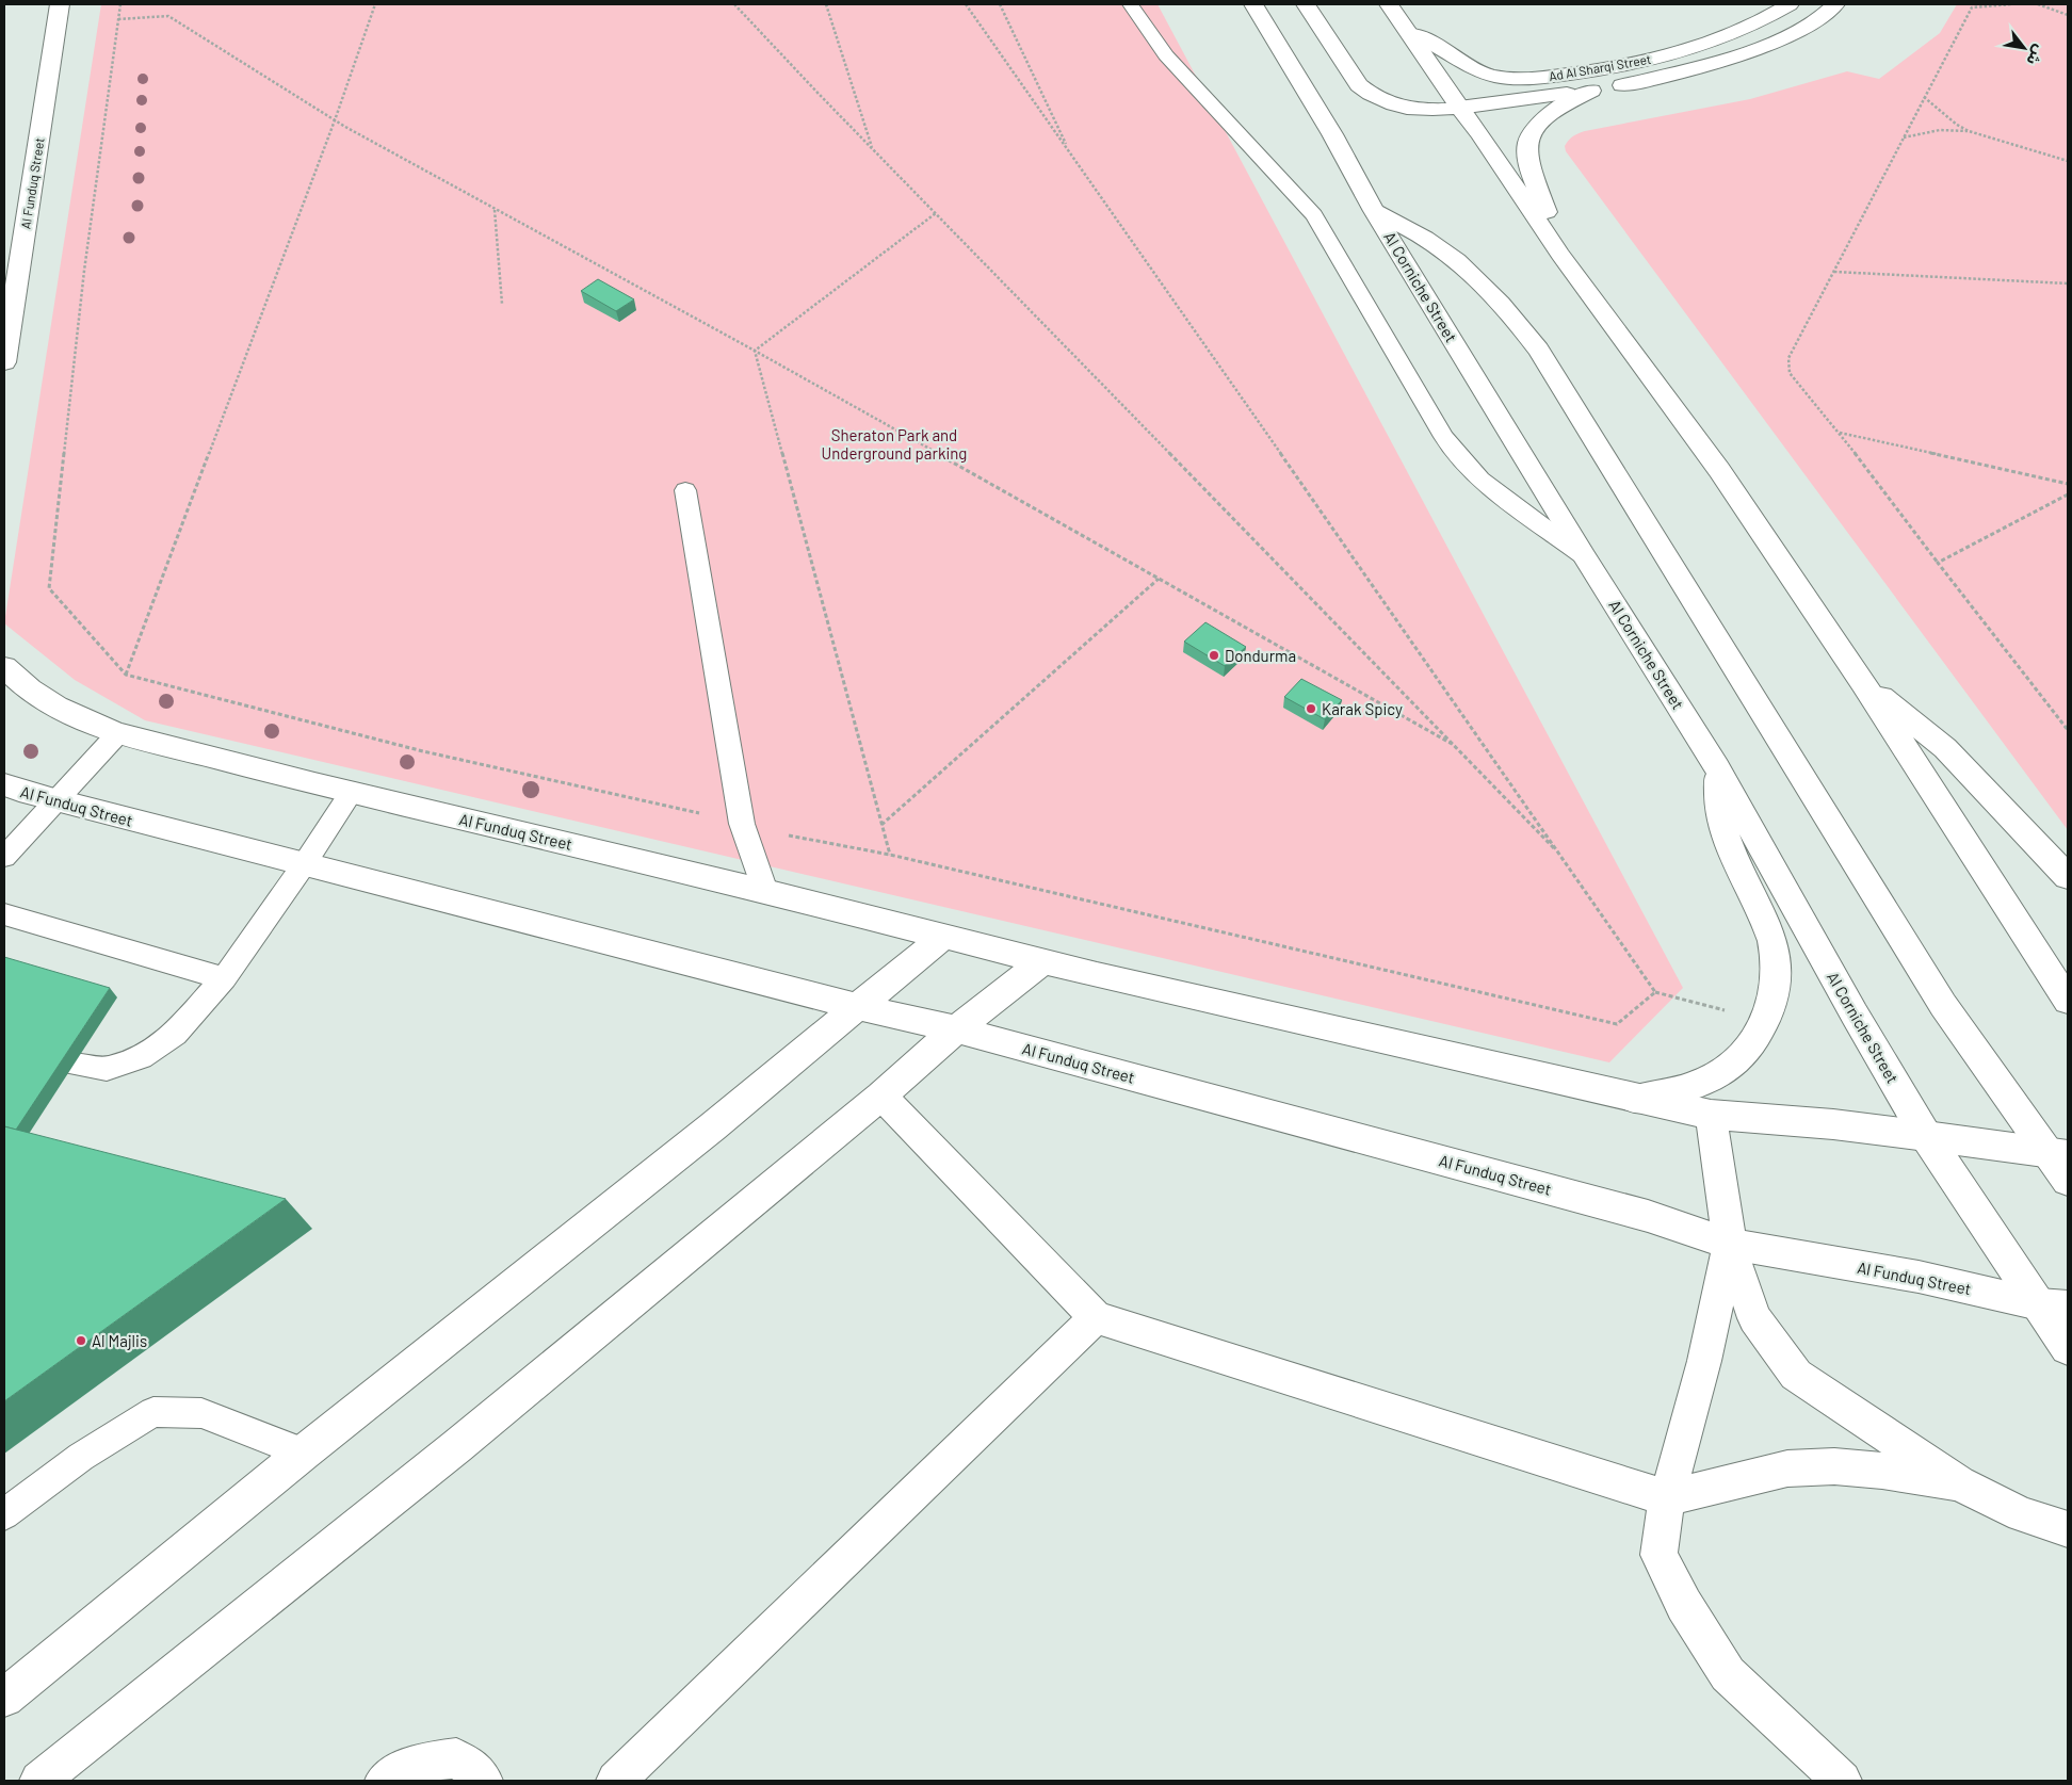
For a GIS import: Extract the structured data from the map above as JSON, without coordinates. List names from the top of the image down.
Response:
{
  "streets": {
    "street": ["Ad Al Sharqi Street", "Al Funduq Street", "Al Corniche Street"]
  },
  "crossings": [
    ["Al Funduq Street", "Al Corniche Street"]
  ],
  "parks": ["Sheraton Park and Underground parking"],
  "places": ["Dondurma", "Karak Spicy", "Al Majlis"],
  "north": "bottom right"
}
